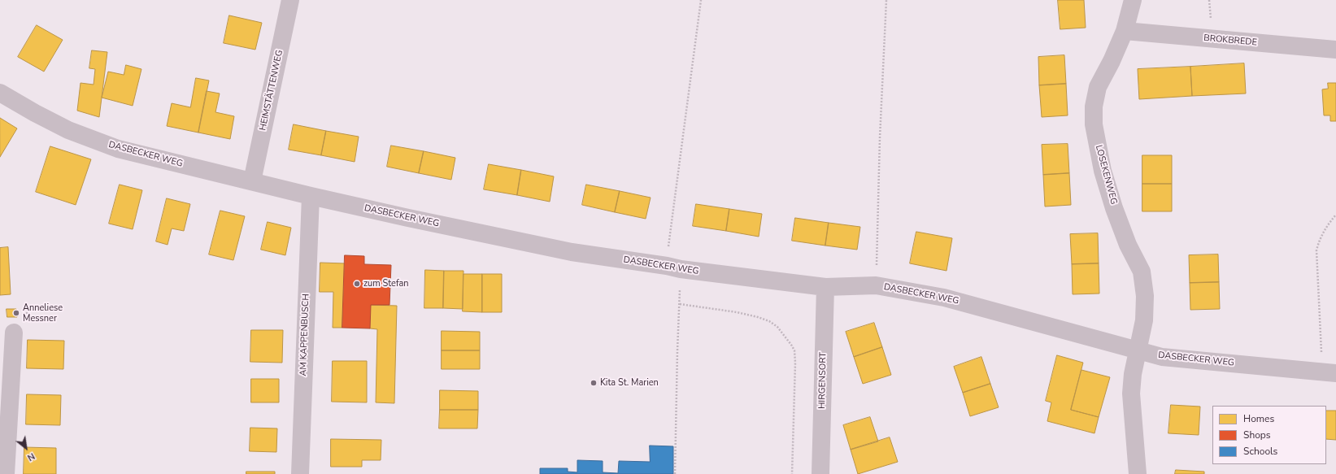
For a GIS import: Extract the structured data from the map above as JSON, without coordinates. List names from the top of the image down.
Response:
{
  "streets": {
    "street": [
      "BROKBREDE",
      "HEIMSTÄTTENWEG",
      "DASBECKER WEG",
      "LOSEKENWEG",
      "AM KAPPENBUSCH",
      "HIRGENSORT"
    ]
  },
  "crossings": [
    ["BROKBREDE", "LOSEKENWEG"],
    ["HEIMSTÄTTENWEG", "DASBECKER WEG"],
    ["DASBECKER WEG", "LOSEKENWEG"],
    ["DASBECKER WEG", "AM KAPPENBUSCH"],
    ["DASBECKER WEG", "HIRGENSORT"]
  ],
  "places": ["zum Stefan", "Anneliese Messner", "Kita St. Marien"],
  "legend": ["Homes", "Shops", "Schools"],
  "north": "bottom right"
}
